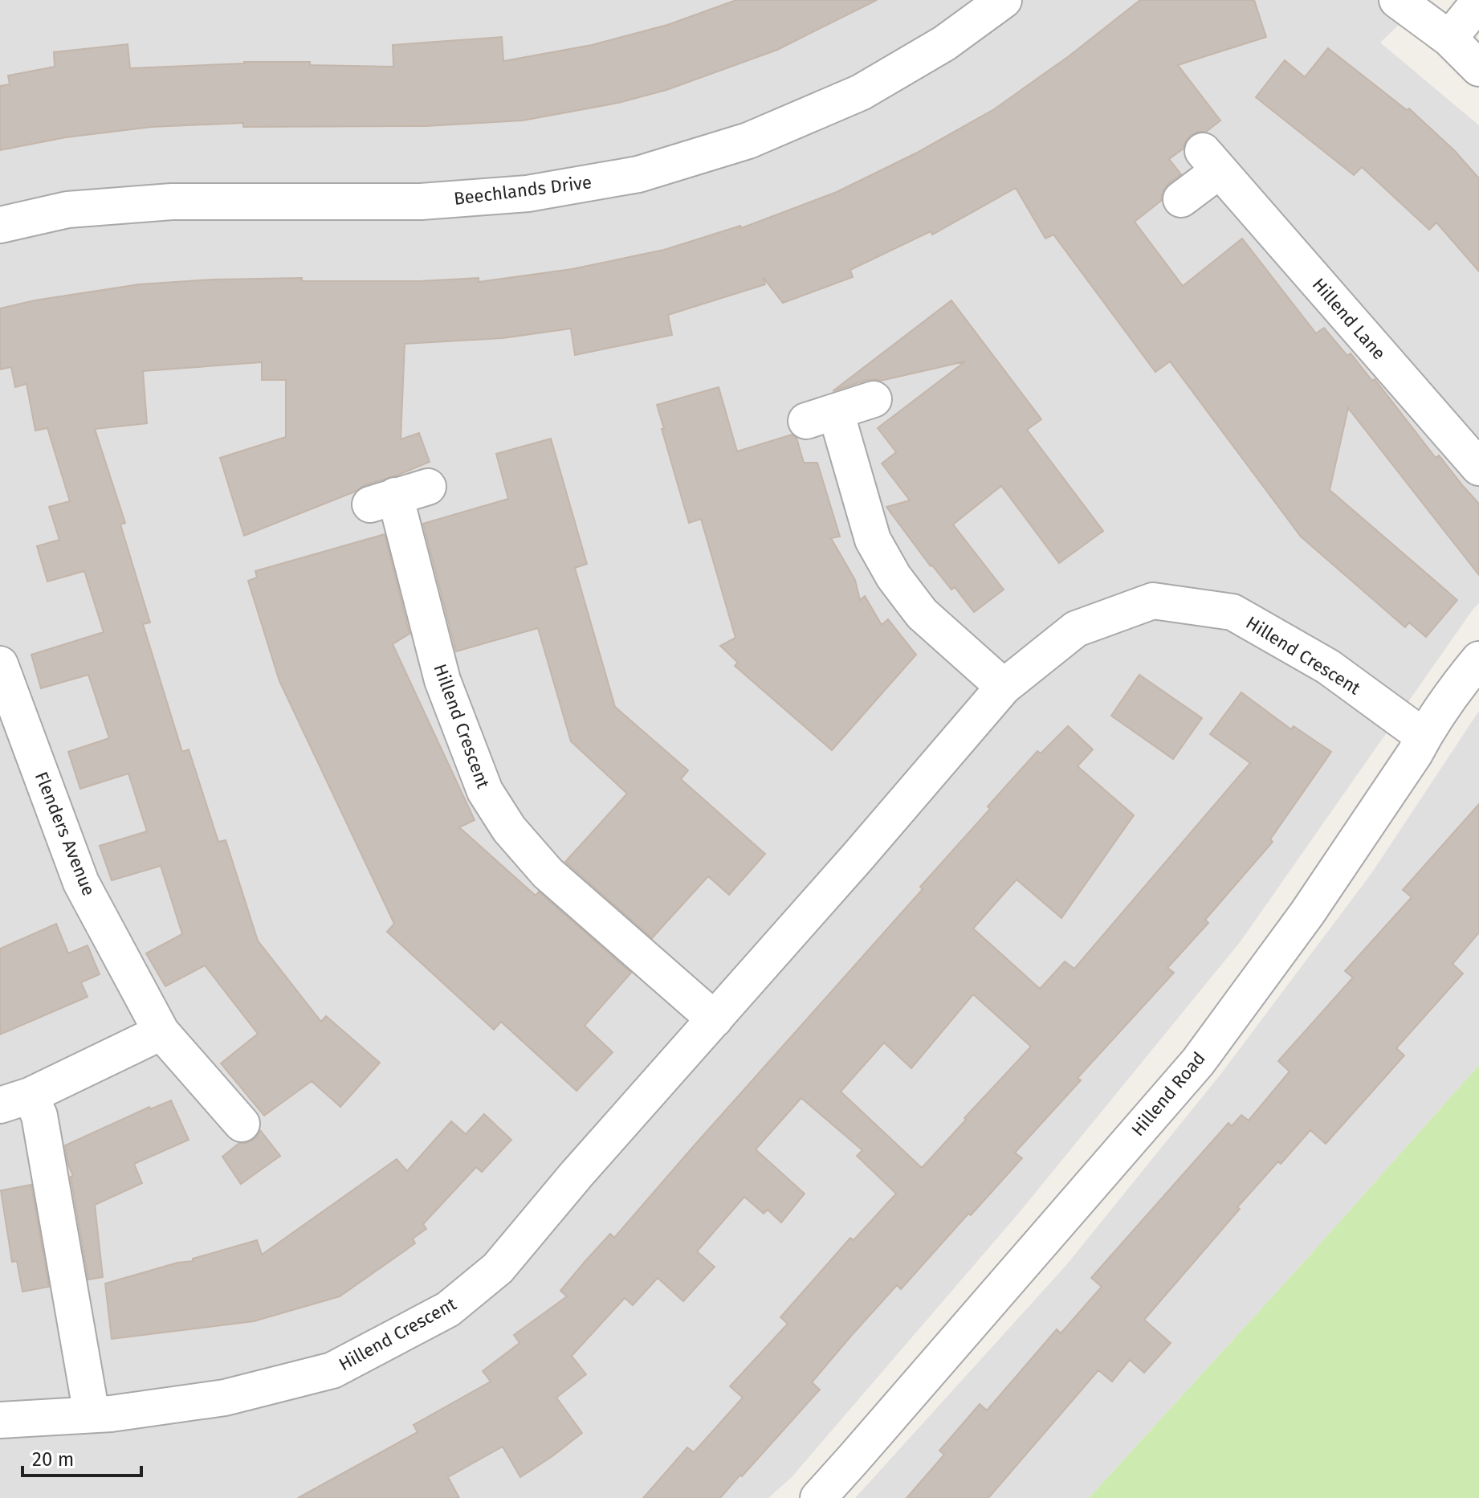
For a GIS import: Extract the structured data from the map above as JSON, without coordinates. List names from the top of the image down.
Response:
{
  "streets": {
    "street": [
      "Beechlands Drive",
      "Hillend Lane",
      "Hillend Crescent",
      "Flenders Avenue",
      "Hillend Road"
    ]
  },
  "crossings": [
    ["Hillend Crescent", "Hillend Road"]
  ],
  "scale_bar": "20 m"
}
